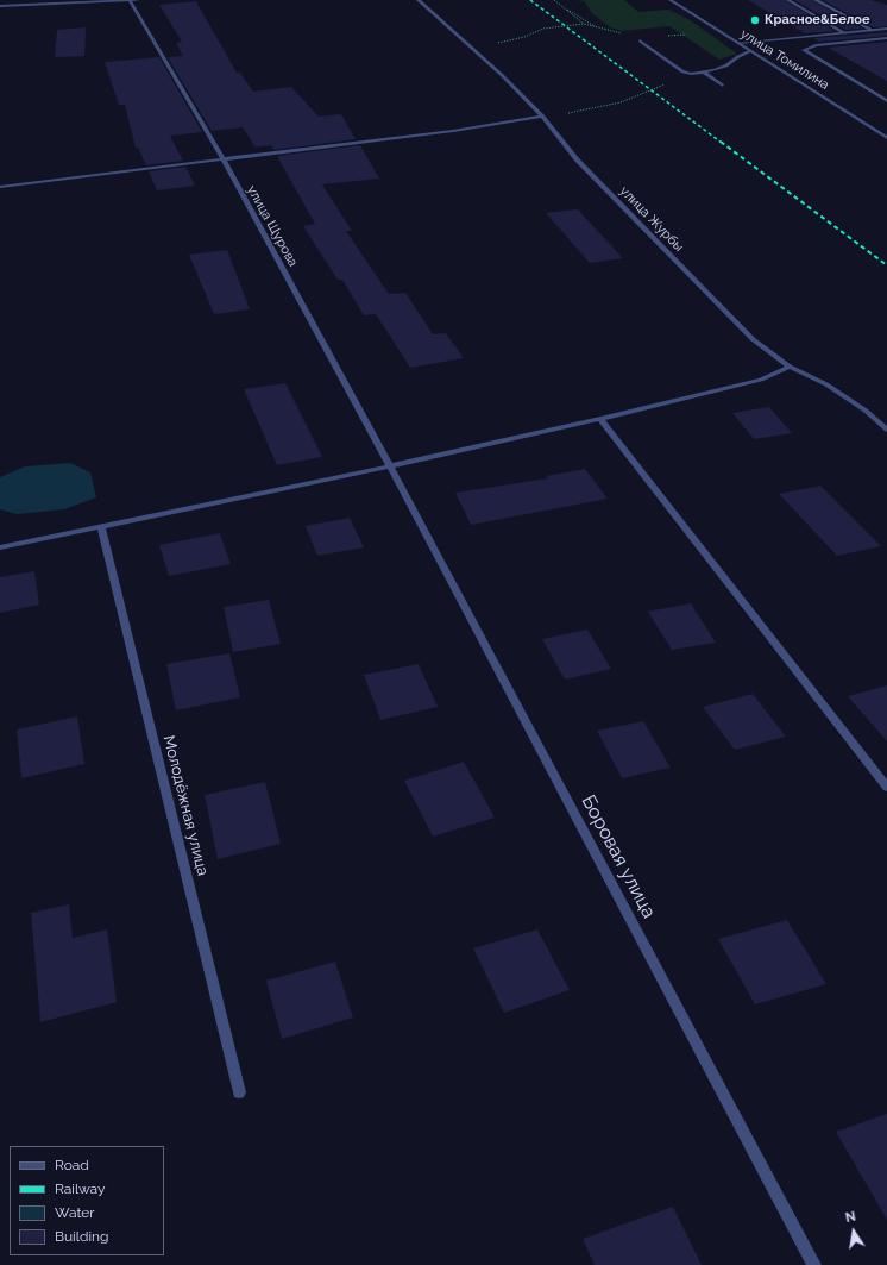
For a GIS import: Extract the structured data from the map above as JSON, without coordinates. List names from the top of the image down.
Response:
{
  "streets": {
    "street": [
      "улица Томилина",
      "улица Журбы",
      "улица Щурова",
      "Молодёжная улица",
      "Боровая улица"
    ]
  },
  "crossings": [
    ["улица Щурова", "Боровая улица"]
  ],
  "places": ["Красное&Белое"],
  "legend": [
    "Road",
    "Railway",
    "Water",
    "Building"
  ],
  "north": "top"
}
